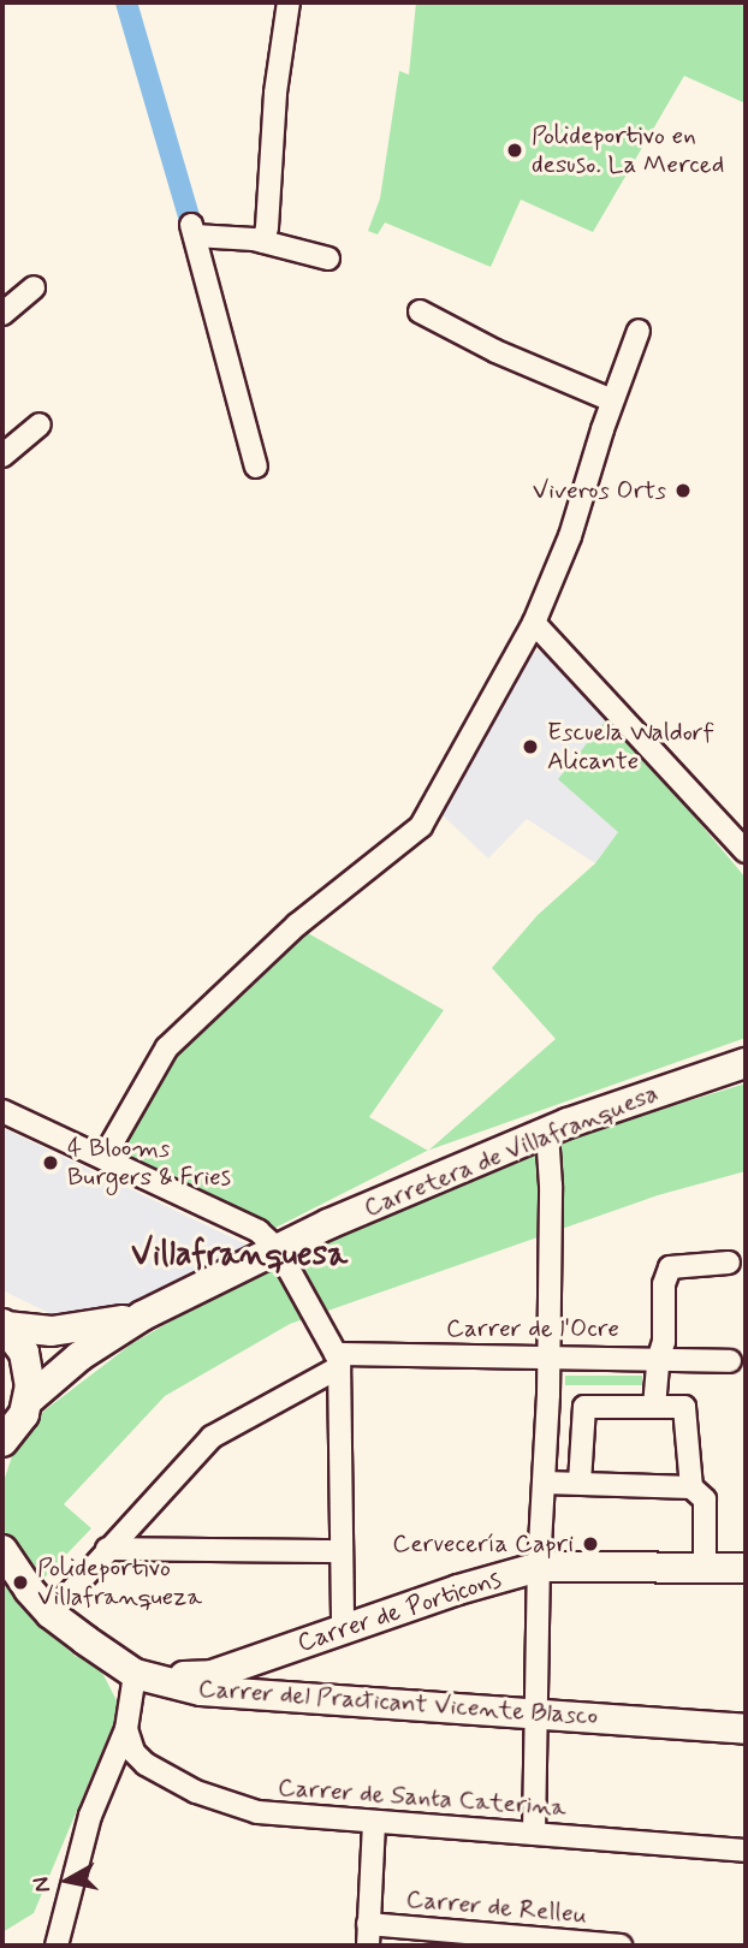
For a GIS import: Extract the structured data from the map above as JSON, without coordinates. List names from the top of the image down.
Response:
{
  "streets": {
    "street": [
      "Carretera de Villafranquesa",
      "Carrer de l'Ocre",
      "Carrer de Porticons",
      "Carrer del Practicant Vicente Blasco",
      "Carrer de Santa Caterina",
      "Carrer de Relleu"
    ]
  },
  "crossings": [
    ["Carrer de l'Ocre", "Carrer del Practicant Vicente Blasco"],
    ["Carrer de Porticons", "Carrer del Practicant Vicente Blasco"]
  ],
  "districts": ["Villafranquesa"],
  "places": [
    "Polideportivo en desuso. La Merced",
    "Viveros Orts",
    "Escuela Waldorf Alicante",
    "4 Blooms Burgers & Fries",
    "Cervecería Capri",
    "Polideportivo Villafranqueza"
  ],
  "north": "left"
}
